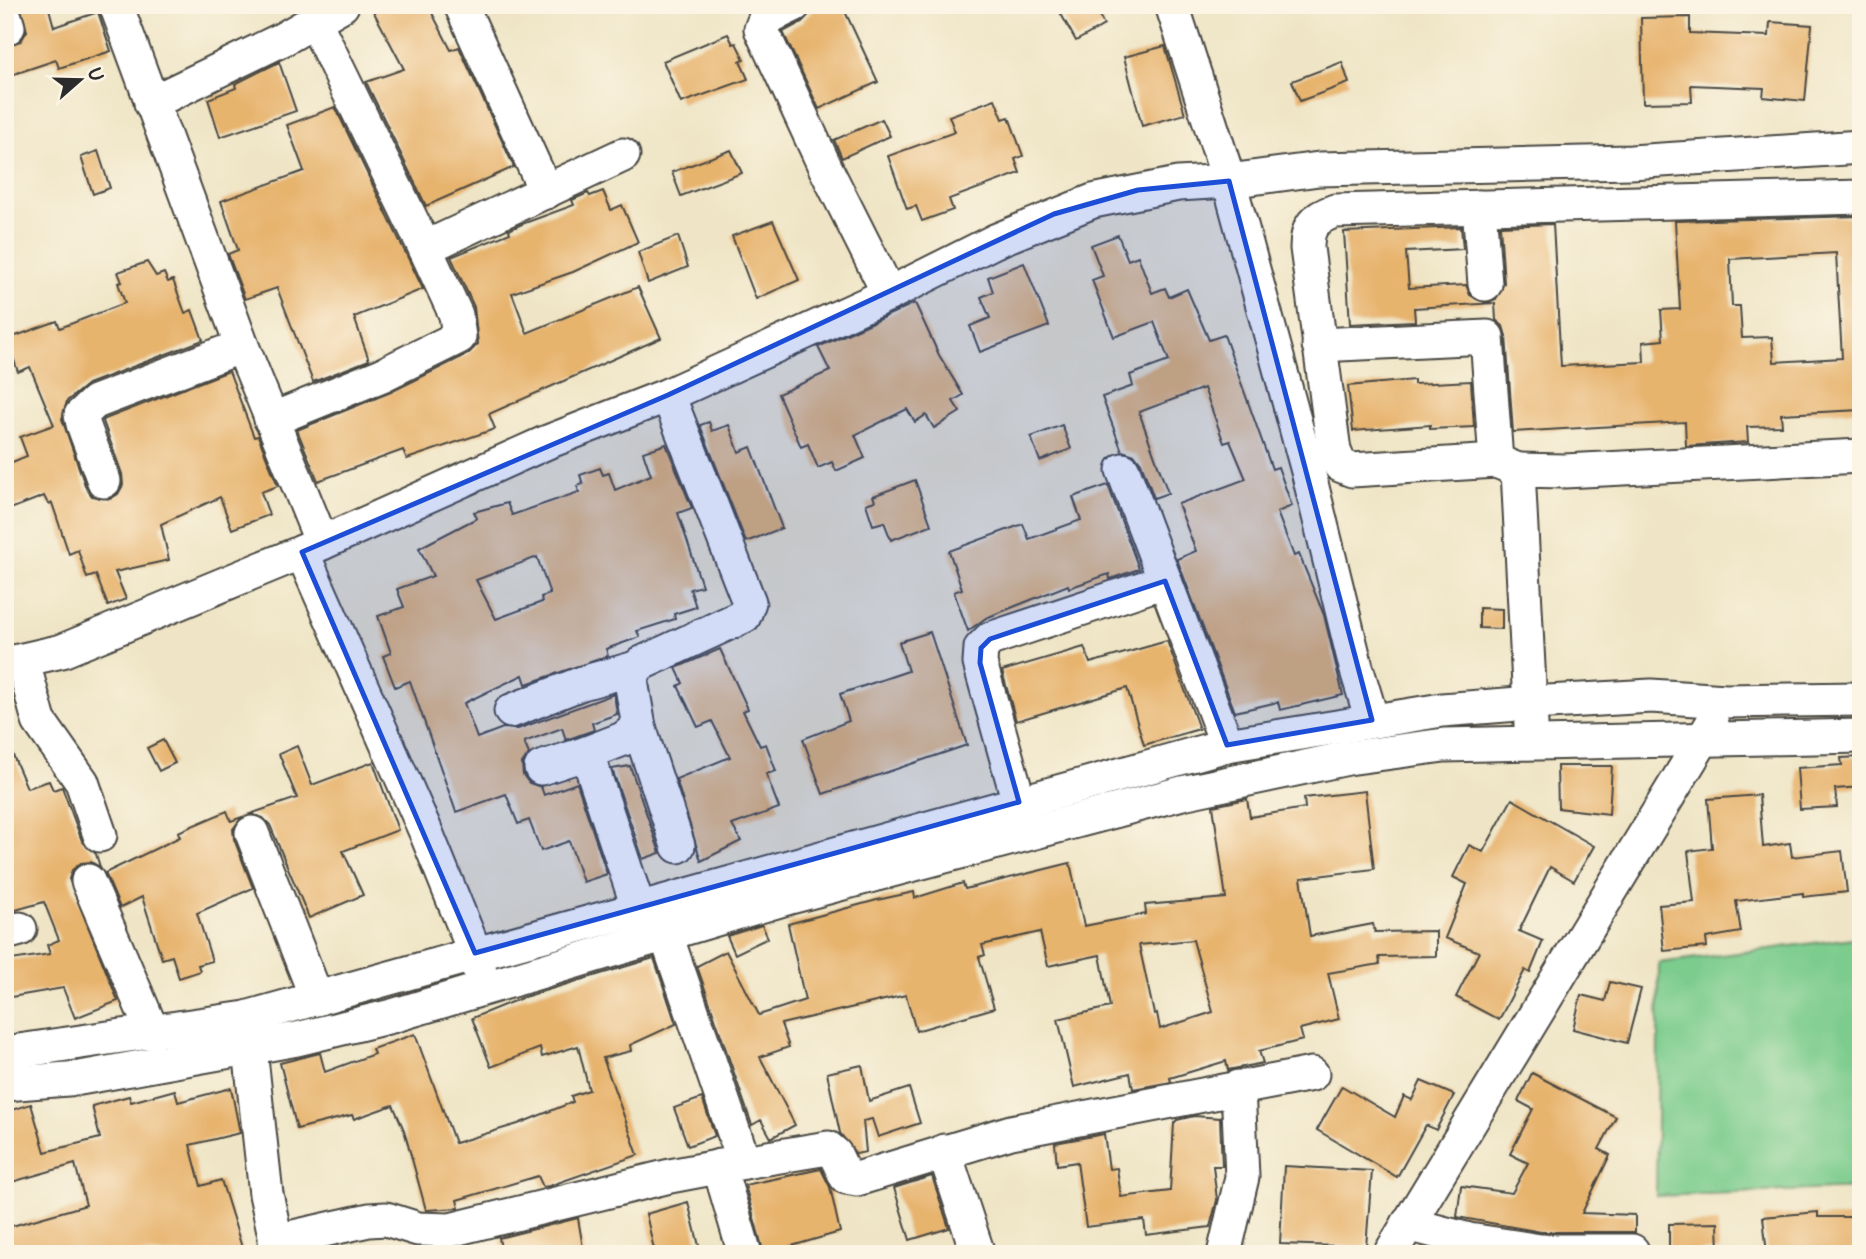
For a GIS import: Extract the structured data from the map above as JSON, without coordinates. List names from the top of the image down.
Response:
{
  "north": "right"
}
